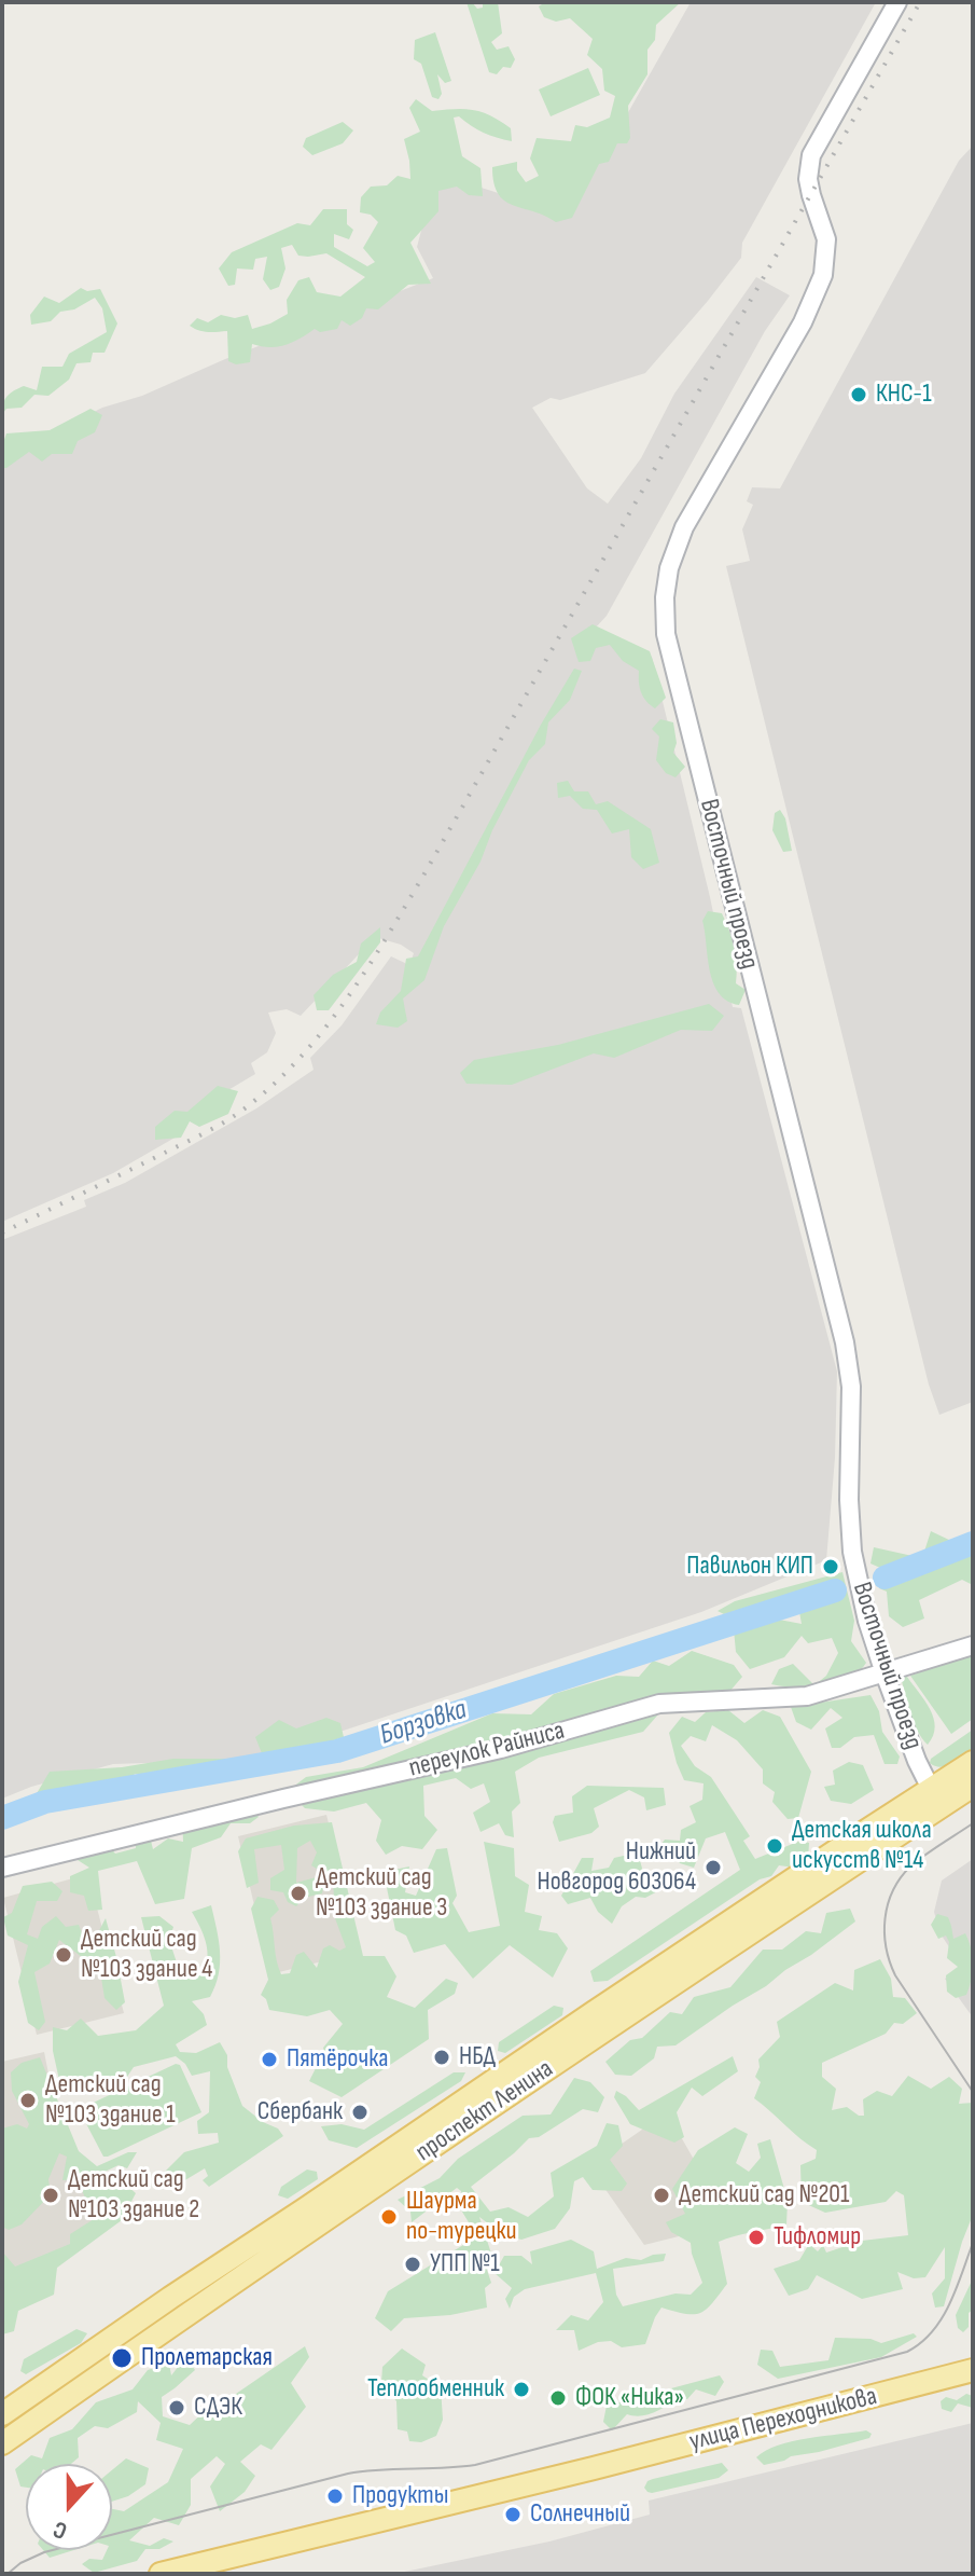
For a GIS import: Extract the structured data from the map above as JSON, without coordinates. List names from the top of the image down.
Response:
{
  "streets": {
    "main road": ["проспект Ленина", "улица Переходникова"],
    "street": ["Восточный проезд", "переулок Райниса"]
  },
  "crossings": [
    ["Восточный проезд", "переулок Райниса"],
    ["Восточный проезд", "проспект Ленина"]
  ],
  "water": ["Борзовка"],
  "places": [
    "КНС-1",
    "Павильон КИП",
    "Детская школа искусств №14",
    "Нижний Новгород 603064",
    "Детский сад №103 здание 3",
    "Детский сад №103 здание 4",
    "НБД",
    "Пятёрочка",
    "Детский сад №103 здание 1",
    "Сбербанк",
    "Детский сад №103 здание 2",
    "Детский сад №201",
    "Шаурма по-турецки",
    "Тифломир",
    "УПП №1",
    "Пролетарская",
    "Теплообменник",
    "ФОК «Ника»",
    "СДЭК",
    "Продукты",
    "Солнечный"
  ],
  "north": "bottom"
}
